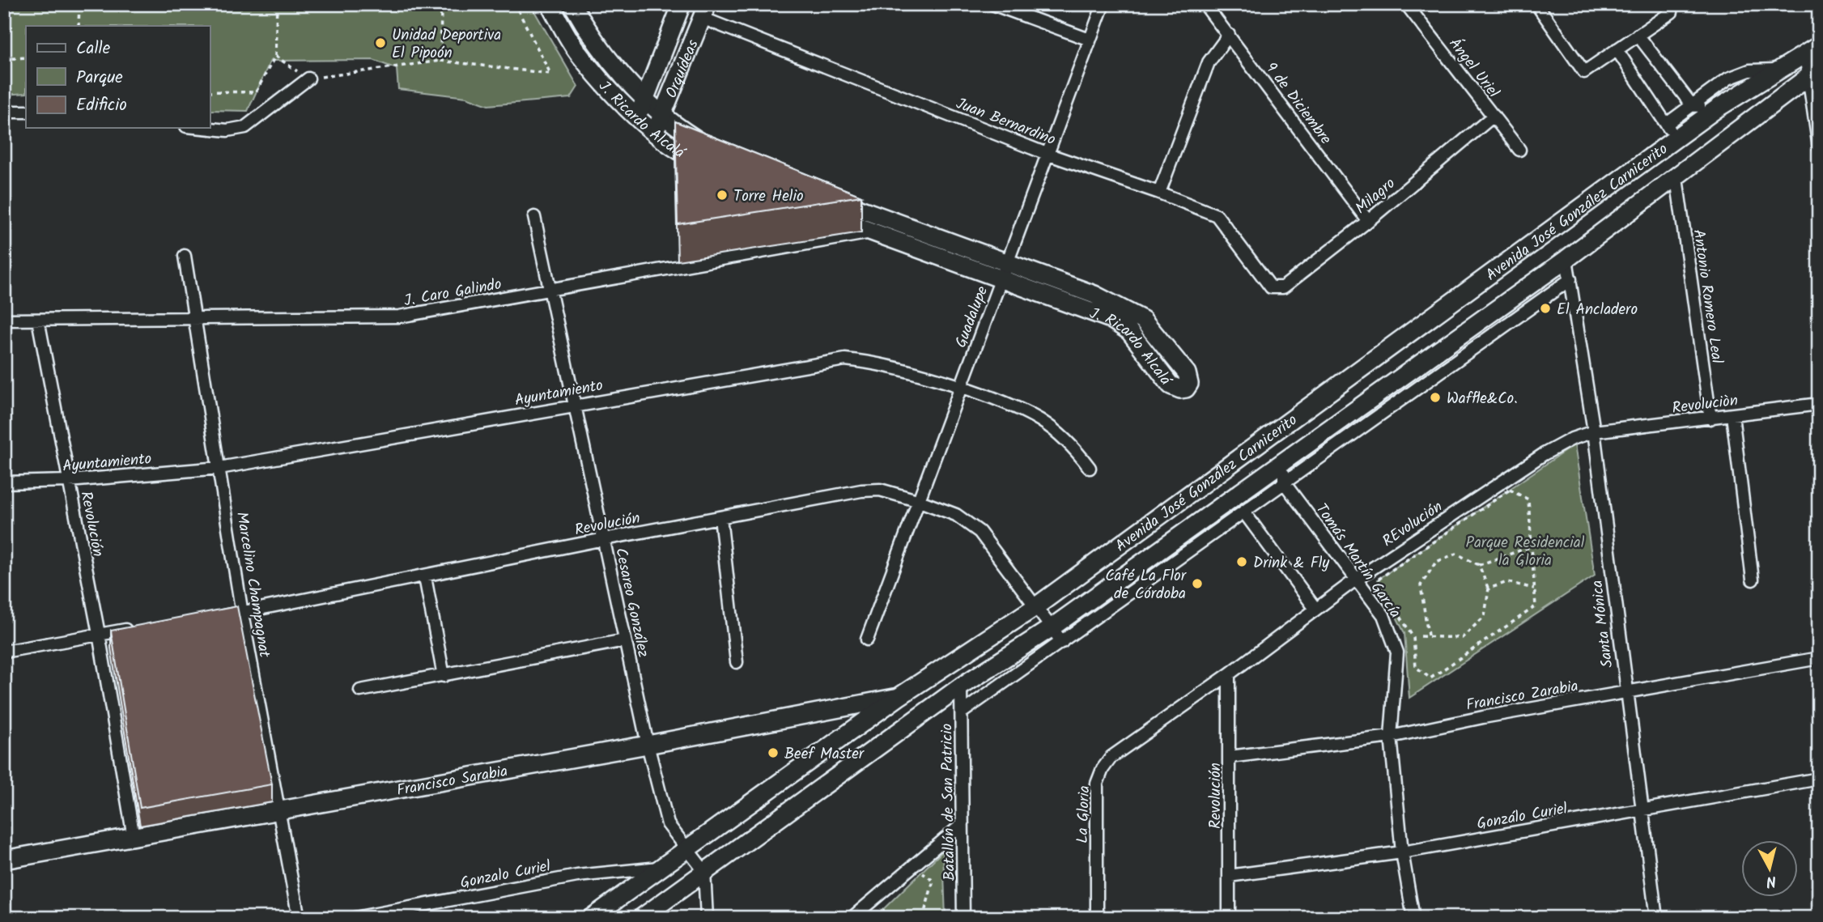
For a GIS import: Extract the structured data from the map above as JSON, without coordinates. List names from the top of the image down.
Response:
{
  "streets": {
    "street": [
      "Ángel Uriel",
      "Orquídeas",
      "9 de Diciembre",
      "J. Ricardo Alcalá",
      "Juan Bernardino",
      "Milagro",
      "Avenida José González Carnicerito",
      "J. Caro Galindo",
      "Antonio Romero Leal",
      "Guadalupe",
      "Ayuntamiento",
      "Revoluciòn",
      "Revolución",
      "REvolución",
      "Tomás Martín García",
      "Marcelino Champagnat",
      "Cesareo González",
      "Santa Mónica",
      "Francisco Zarabia",
      "Francisco Sarabia",
      "Batallón de San Patricio",
      "La Gloria",
      "Gonzálo Curiel",
      "Gonzalo Curiel"
    ]
  },
  "crossings": [
    ["Ángel Uriel", "Milagro"],
    ["Orquídeas", "J. Ricardo Alcalá"],
    ["Orquídeas", "Juan Bernardino"],
    ["9 de Diciembre", "Milagro"],
    ["J. Ricardo Alcalá", "J. Caro Galindo"],
    ["J. Ricardo Alcalá", "Guadalupe"],
    ["Juan Bernardino", "Milagro"],
    ["Juan Bernardino", "Guadalupe"],
    ["Avenida José González Carnicerito", "Antonio Romero Leal"],
    ["Avenida José González Carnicerito", "Revolución"],
    ["Avenida José González Carnicerito", "Cesareo González"],
    ["Avenida José González Carnicerito", "Santa Mónica"],
    ["Avenida José González Carnicerito", "Francisco Sarabia"],
    ["Avenida José González Carnicerito", "Batallón de San Patricio"],
    ["Avenida José González Carnicerito", "Gonzalo Curiel"],
    ["J. Caro Galindo", "Revolución"],
    ["J. Caro Galindo", "Marcelino Champagnat"],
    ["J. Caro Galindo", "Cesareo González"],
    ["Antonio Romero Leal", "Revoluciòn"],
    ["Guadalupe", "Ayuntamiento"],
    ["Guadalupe", "Revolución"],
    ["Ayuntamiento", "Revolución"],
    ["Ayuntamiento", "Marcelino Champagnat"],
    ["Ayuntamiento", "Cesareo González"],
    ["Revoluciòn", "REvolución"],
    ["Revoluciòn", "Santa Mónica"],
    ["Revolución", "REvolución"],
    ["Revolución", "Marcelino Champagnat"],
    ["Revolución", "Cesareo González"],
    ["Revolución", "Francisco Zarabia"],
    ["Revolución", "Francisco Sarabia"],
    ["Revolución", "La Gloria"],
    ["Revolución", "Gonzálo Curiel"],
    ["REvolución", "Tomás Martín García"],
    ["REvolución", "Santa Mónica"],
    ["REvolución", "La Gloria"],
    ["Tomás Martín García", "Francisco Zarabia"],
    ["Tomás Martín García", "Gonzálo Curiel"],
    ["Marcelino Champagnat", "Francisco Sarabia"],
    ["Cesareo González", "Francisco Sarabia"],
    ["Santa Mónica", "Francisco Zarabia"],
    ["Santa Mónica", "Gonzálo Curiel"]
  ],
  "parks": ["Parque Residencial la Gloria"],
  "places": [
    "Unidad Deportiva El Pipoón",
    "Torre Helio",
    "El Ancladero",
    "Waffle&Co.",
    "Drink & Fly",
    "Café La Flor de Córdoba",
    "Beef Master"
  ],
  "legend": ["Calle", "Parque", "Edificio"],
  "north": "bottom"
}
